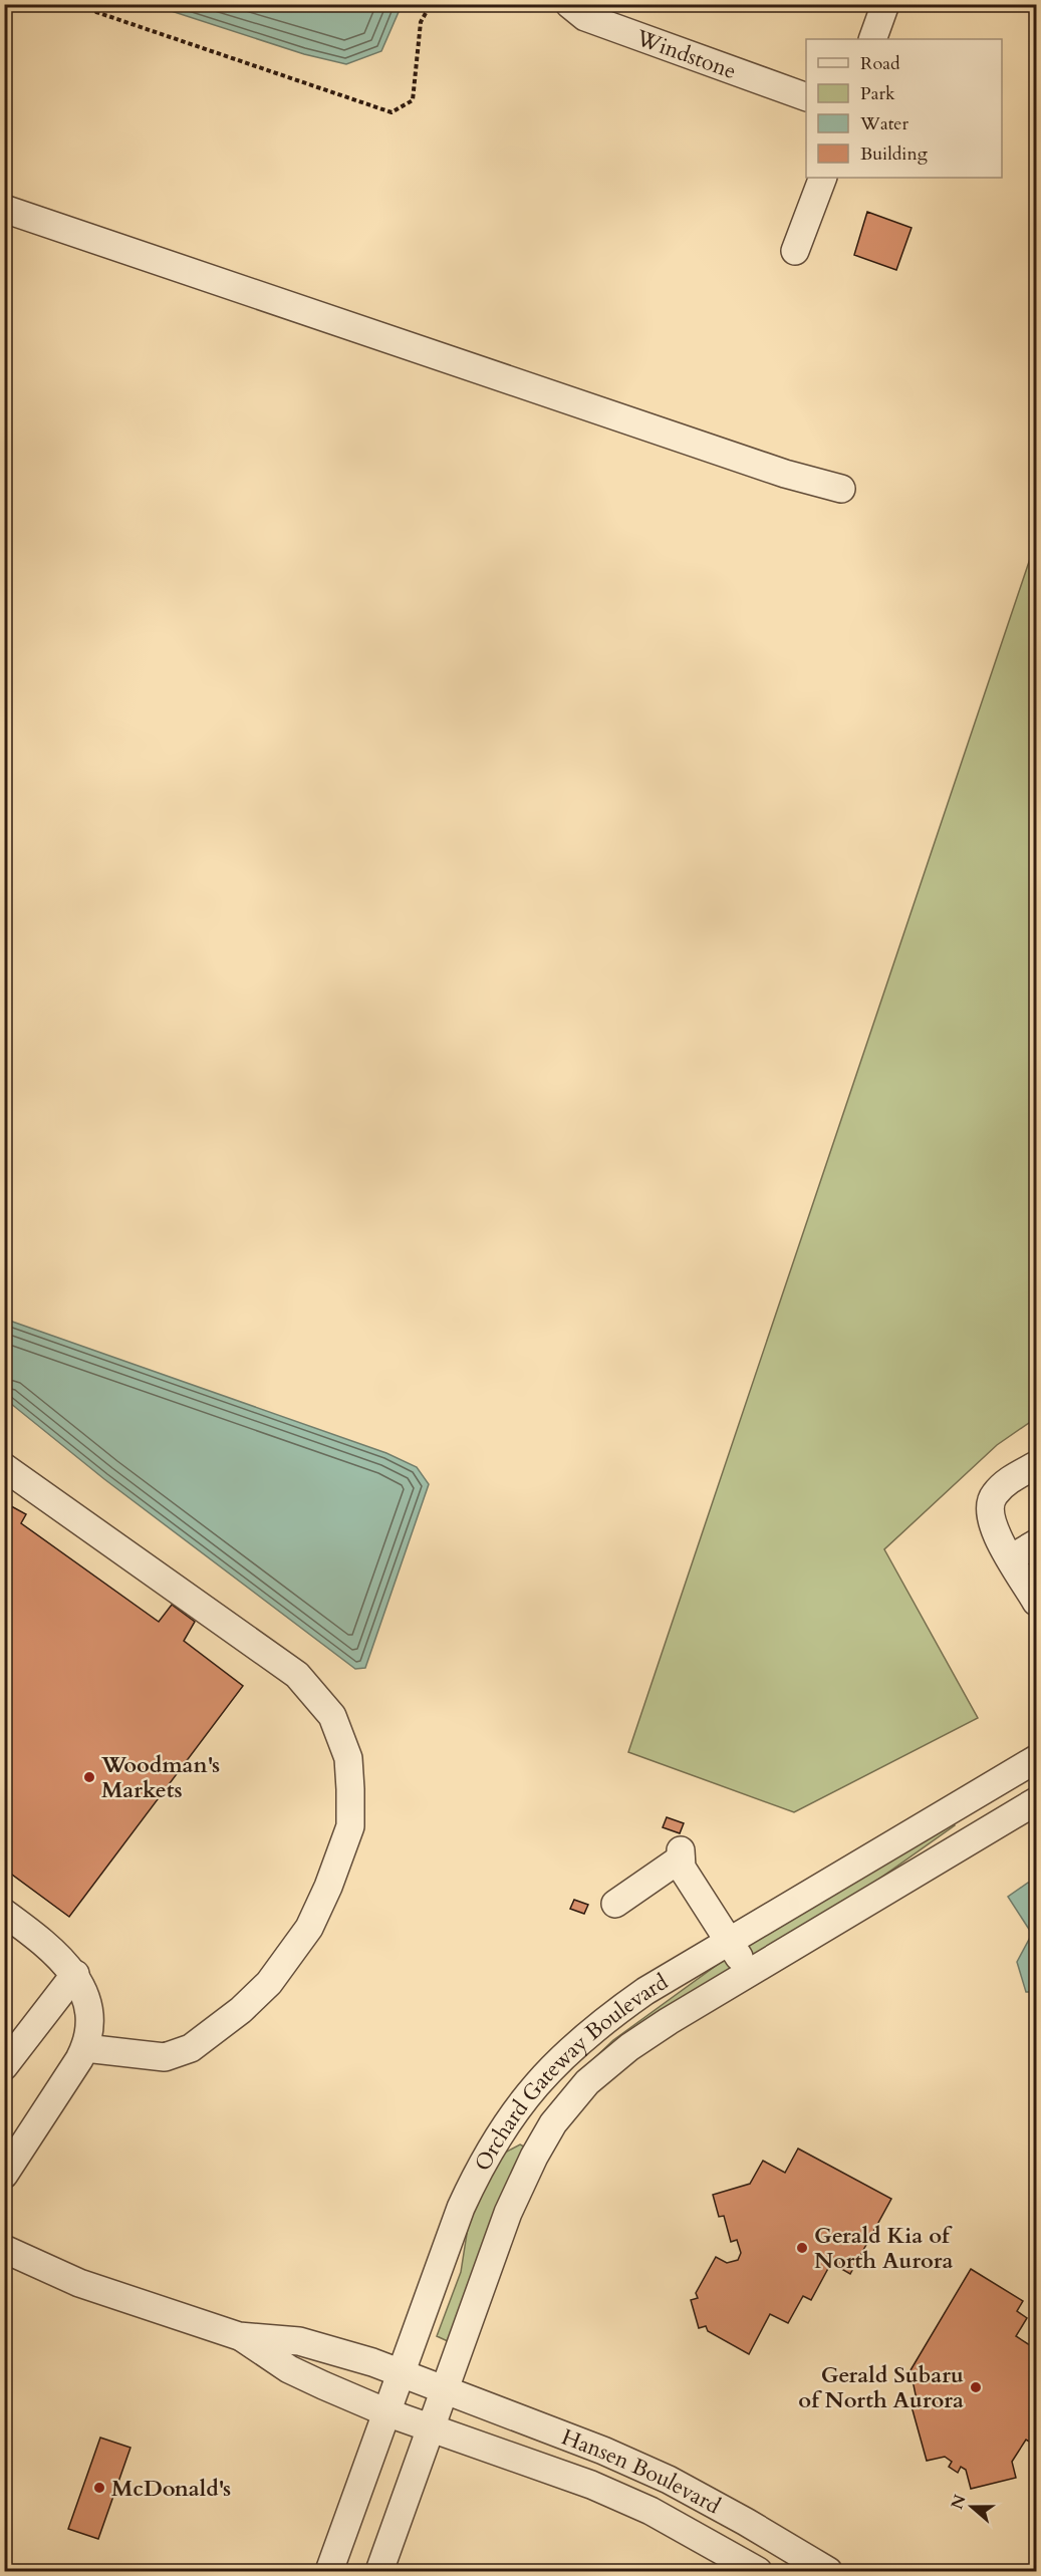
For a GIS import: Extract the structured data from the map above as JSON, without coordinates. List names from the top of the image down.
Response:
{
  "streets": {
    "street": ["Windstone", "Orchard Gateway Boulevard", "Hansen Boulevard"]
  },
  "crossings": [
    ["Orchard Gateway Boulevard", "Hansen Boulevard"]
  ],
  "places": [
    "Woodman's Markets",
    "Gerald Kia of North Aurora",
    "Gerald Subaru of North Aurora",
    "McDonald's"
  ],
  "legend": [
    "Road",
    "Park",
    "Water",
    "Building"
  ],
  "north": "left"
}
